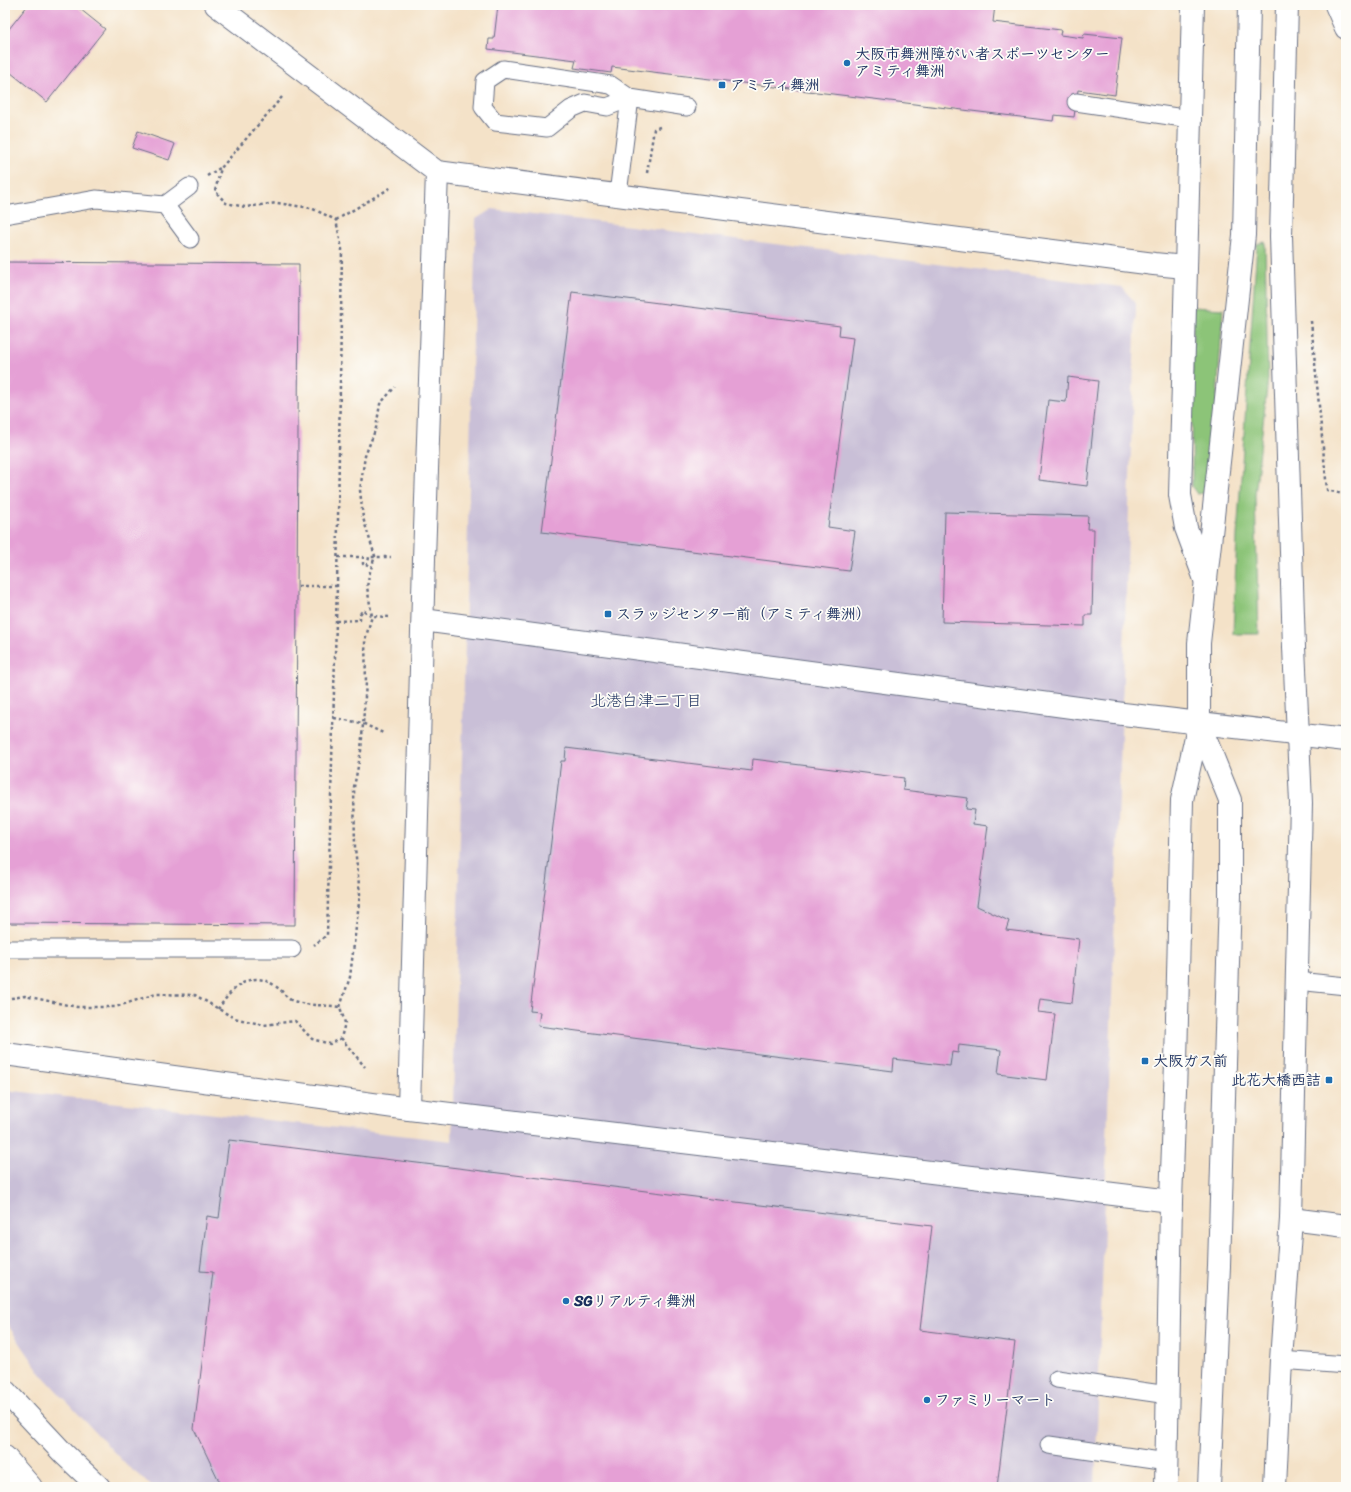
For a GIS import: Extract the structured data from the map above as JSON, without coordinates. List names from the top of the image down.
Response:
{
  "districts": ["北港白津二丁目"],
  "places": {
    "other": ["大阪市舞洲障がい者スポーツセンター アミティ舞洲", "SGリアルティ舞洲", "ファミリーマート"],
    "transit": [
      "アミティ舞洲",
      "スラッジセンター前（アミティ舞洲）",
      "大阪ガス前",
      "此花大橋西詰"
    ]
  }
}
